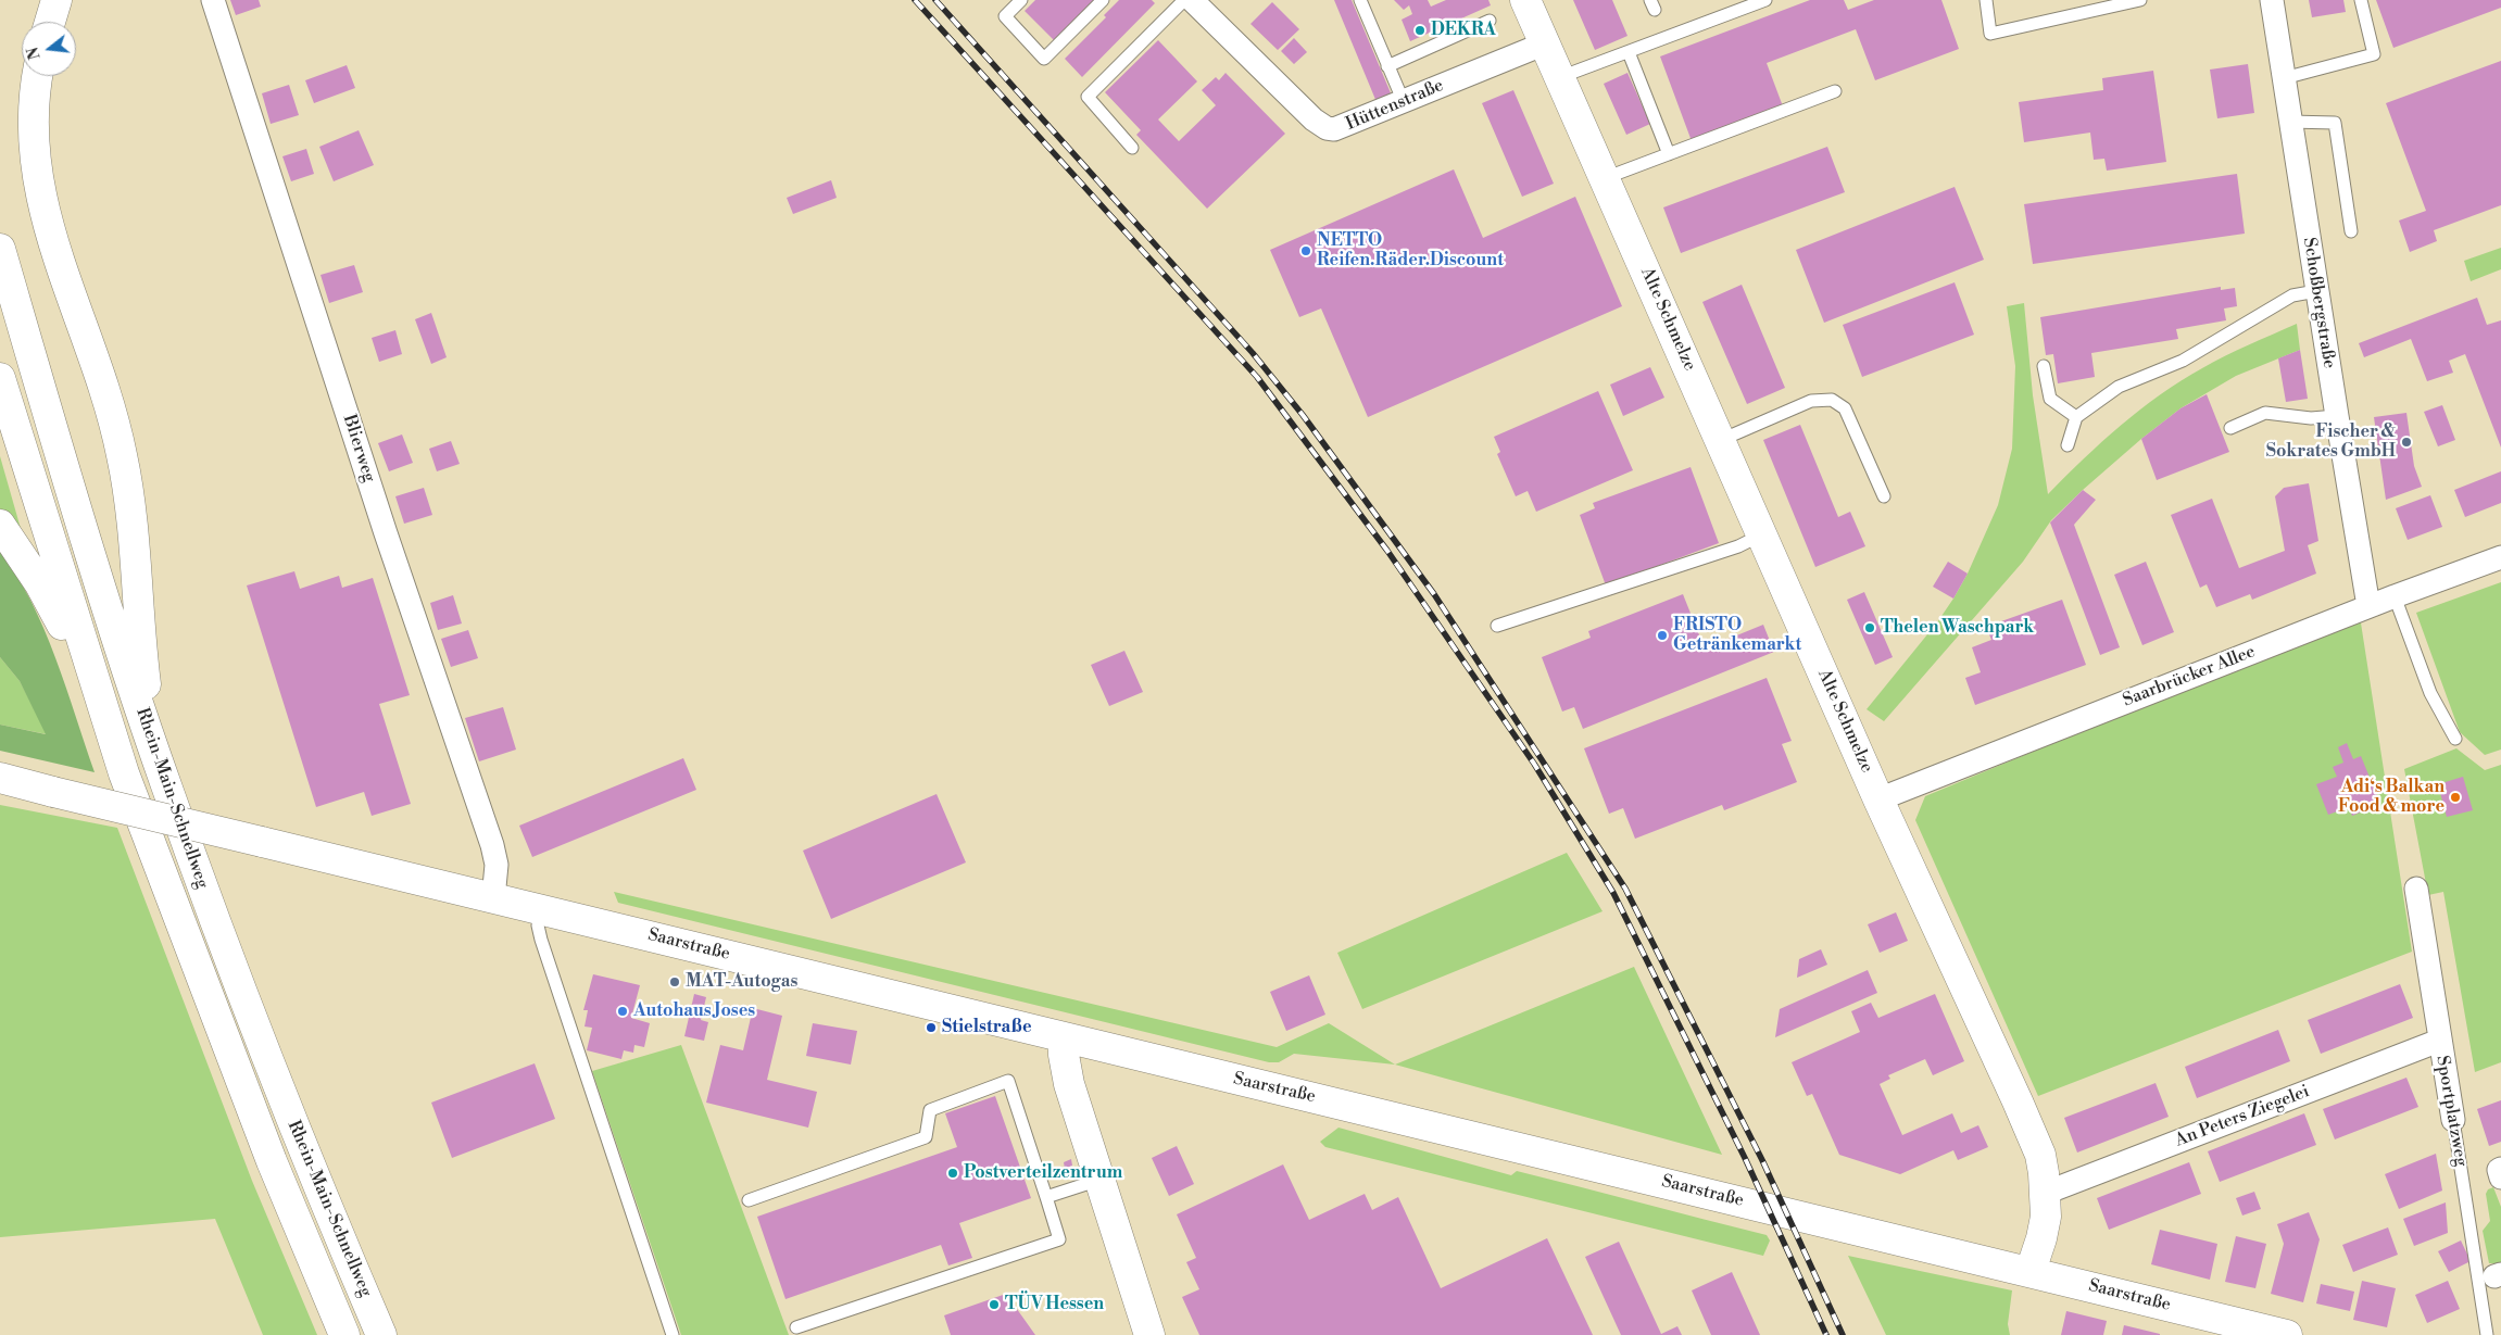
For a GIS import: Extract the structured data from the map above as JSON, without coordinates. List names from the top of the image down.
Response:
{
  "streets": {
    "main road": ["Alte Schmelze", "Rhein-Main-Schnellweg", "Saarstraße"],
    "street": [
      "Hüttenstraße",
      "Schoßbergstraße",
      "Blierweg",
      "Saarbrücker Allee",
      "Sportplatzweg",
      "An Peters Ziegelei"
    ]
  },
  "crossings": [
    ["Hüttenstraße", "Alte Schmelze"],
    ["Schoßbergstraße", "Saarbrücker Allee"],
    ["Alte Schmelze", "Saarbrücker Allee"],
    ["Alte Schmelze", "Saarstraße"],
    ["Alte Schmelze", "An Peters Ziegelei"],
    ["Blierweg", "Saarstraße"],
    ["Sportplatzweg", "An Peters Ziegelei"]
  ],
  "places": [
    "DEKRA",
    "NETTO Reifen.Räder.Discount",
    "Fischer & Sokrates GmbH",
    "Thelen Waschpark",
    "FRISTO Getränkemarkt",
    "Adi‘s Balkan Food & more",
    "MAT-Autogas",
    "Autohaus Joses",
    "Stielstraße",
    "Postverteilzentrum",
    "TÜV Hessen"
  ],
  "north": "left"
}
